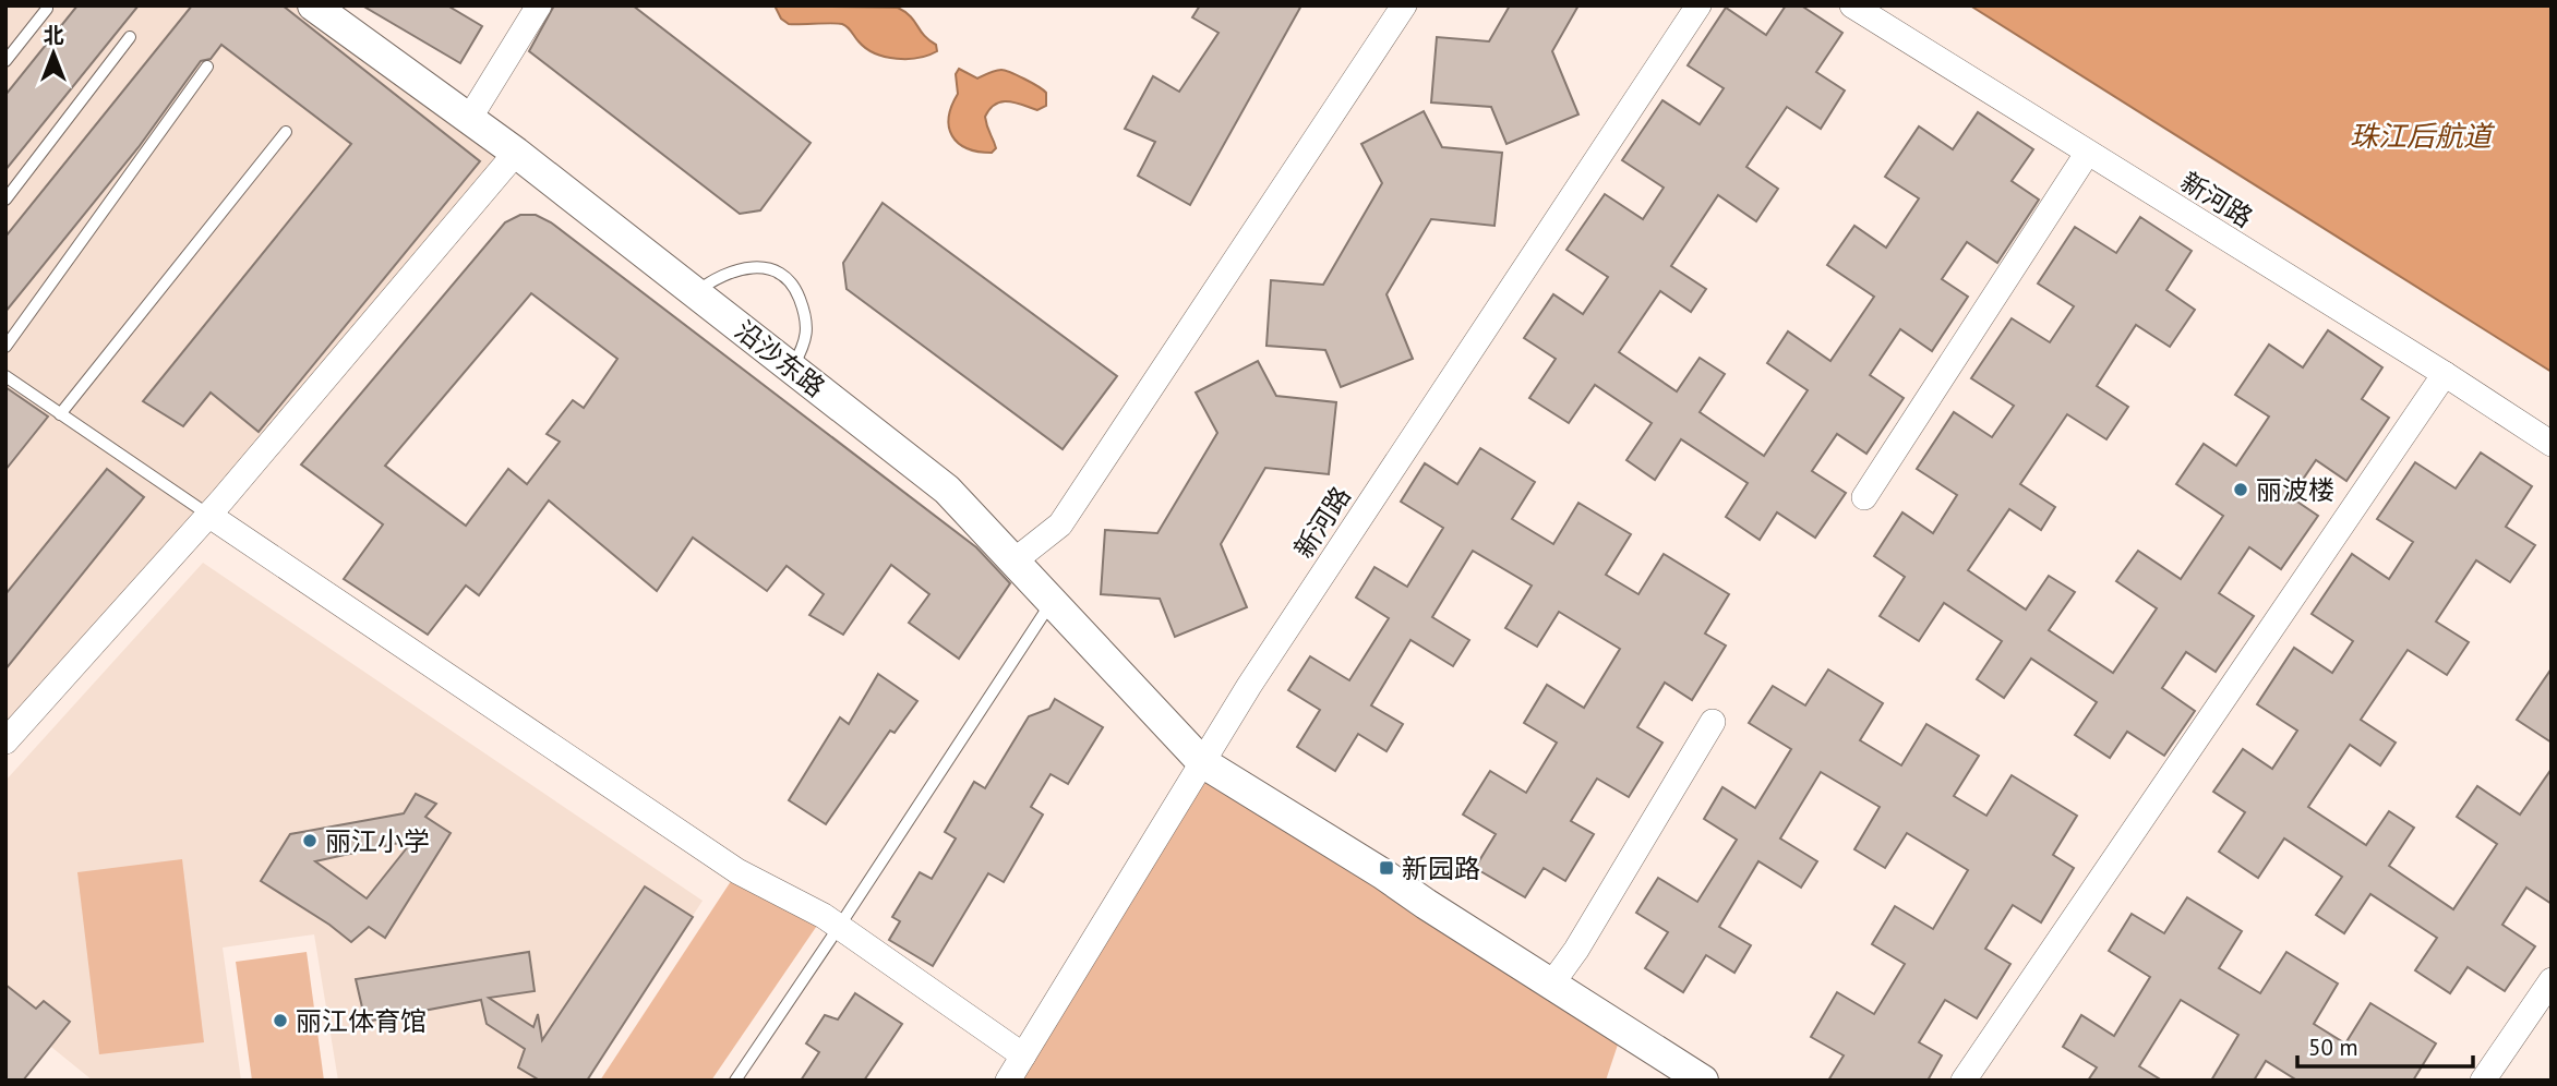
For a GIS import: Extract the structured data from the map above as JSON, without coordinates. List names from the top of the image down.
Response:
{
  "streets": {
    "street": ["新河路", "沿沙东路"]
  },
  "crossings": [
    ["新河路", "沿沙东路"]
  ],
  "water": ["珠江后航道"],
  "places": {
    "other": ["丽波楼", "丽江小学", "丽江体育馆"],
    "transit": ["新园路"]
  },
  "scale_bar": "50 m",
  "north": "top"
}
